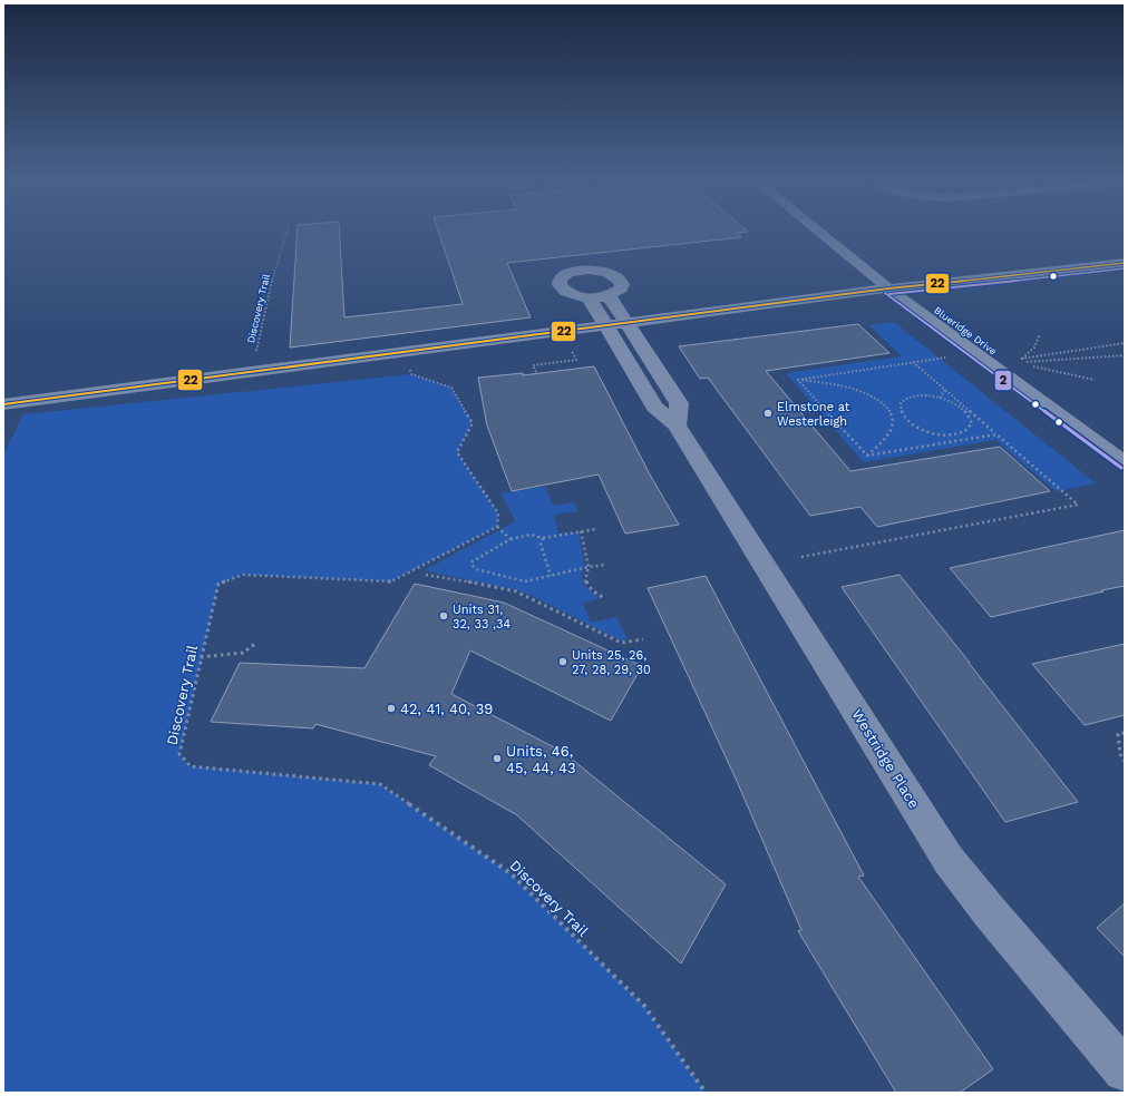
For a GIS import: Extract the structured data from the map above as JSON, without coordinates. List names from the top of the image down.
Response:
{
  "streets": {
    "street": ["Blueridge Drive", "Westridge Place"],
    "path": ["Discovery Trail"]
  },
  "places": [
    "Elmstone at Westerleigh",
    "Units 31, 32, 33 ,34",
    "Units 25, 26, 27, 28, 29, 30",
    "42, 41, 40, 39",
    "Units, 46, 45, 44, 43"
  ],
  "lines": ["transit line 22", "transit line 2"]
}
